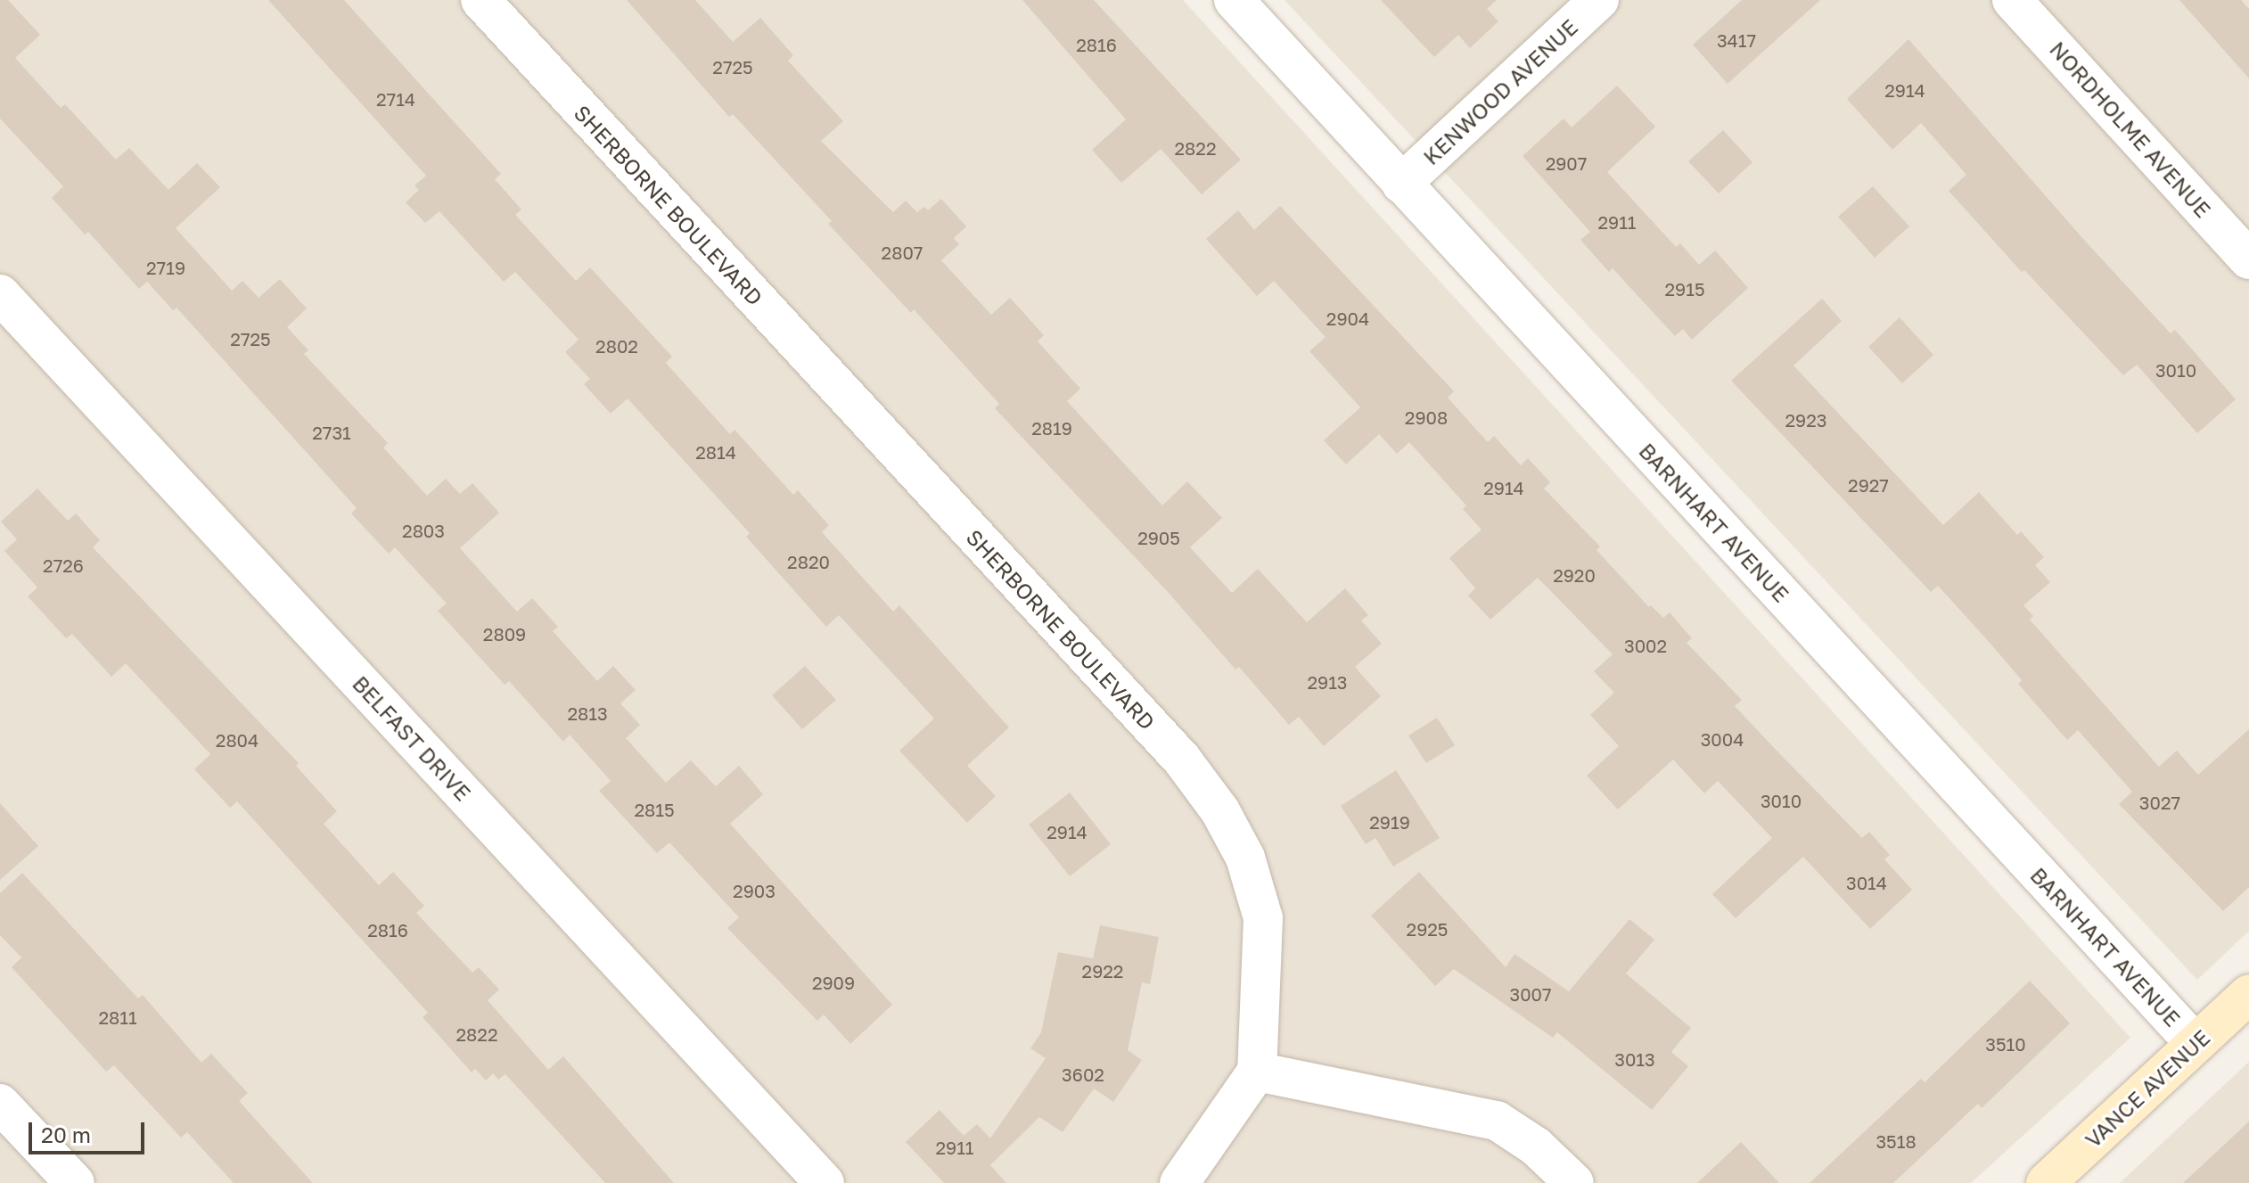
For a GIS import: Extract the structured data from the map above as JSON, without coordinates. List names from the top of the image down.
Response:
{
  "streets": {
    "street": [
      "KENWOOD AVENUE",
      "NORDHOLME AVENUE",
      "SHERBORNE BOULEVARD",
      "BARNHART AVENUE",
      "BELFAST DRIVE",
      "VANCE AVENUE"
    ]
  },
  "crossings": [
    ["KENWOOD AVENUE", "BARNHART AVENUE"],
    ["BARNHART AVENUE", "VANCE AVENUE"]
  ],
  "house_numbers": [
    "3417",
    "2816",
    "2725",
    "2914",
    "2714",
    "2822",
    "2907",
    "2911",
    "2807",
    "2719",
    "2915",
    "2904",
    "2725",
    "2802",
    "3010",
    "2908",
    "2923",
    "2819",
    "2731",
    "2814",
    "2927",
    "2914",
    "2803",
    "2905",
    "2820",
    "2726",
    "2920",
    "2809",
    "3002",
    "2913",
    "2813",
    "3004",
    "2804",
    "3010",
    "3027",
    "2815",
    "2919",
    "2914",
    "3014",
    "2903",
    "2925",
    "2816",
    "2922",
    "2909",
    "3007",
    "2811",
    "2822",
    "3510",
    "3013",
    "3602",
    "3518",
    "2911"
  ],
  "scale_bar": "20 m"
}
